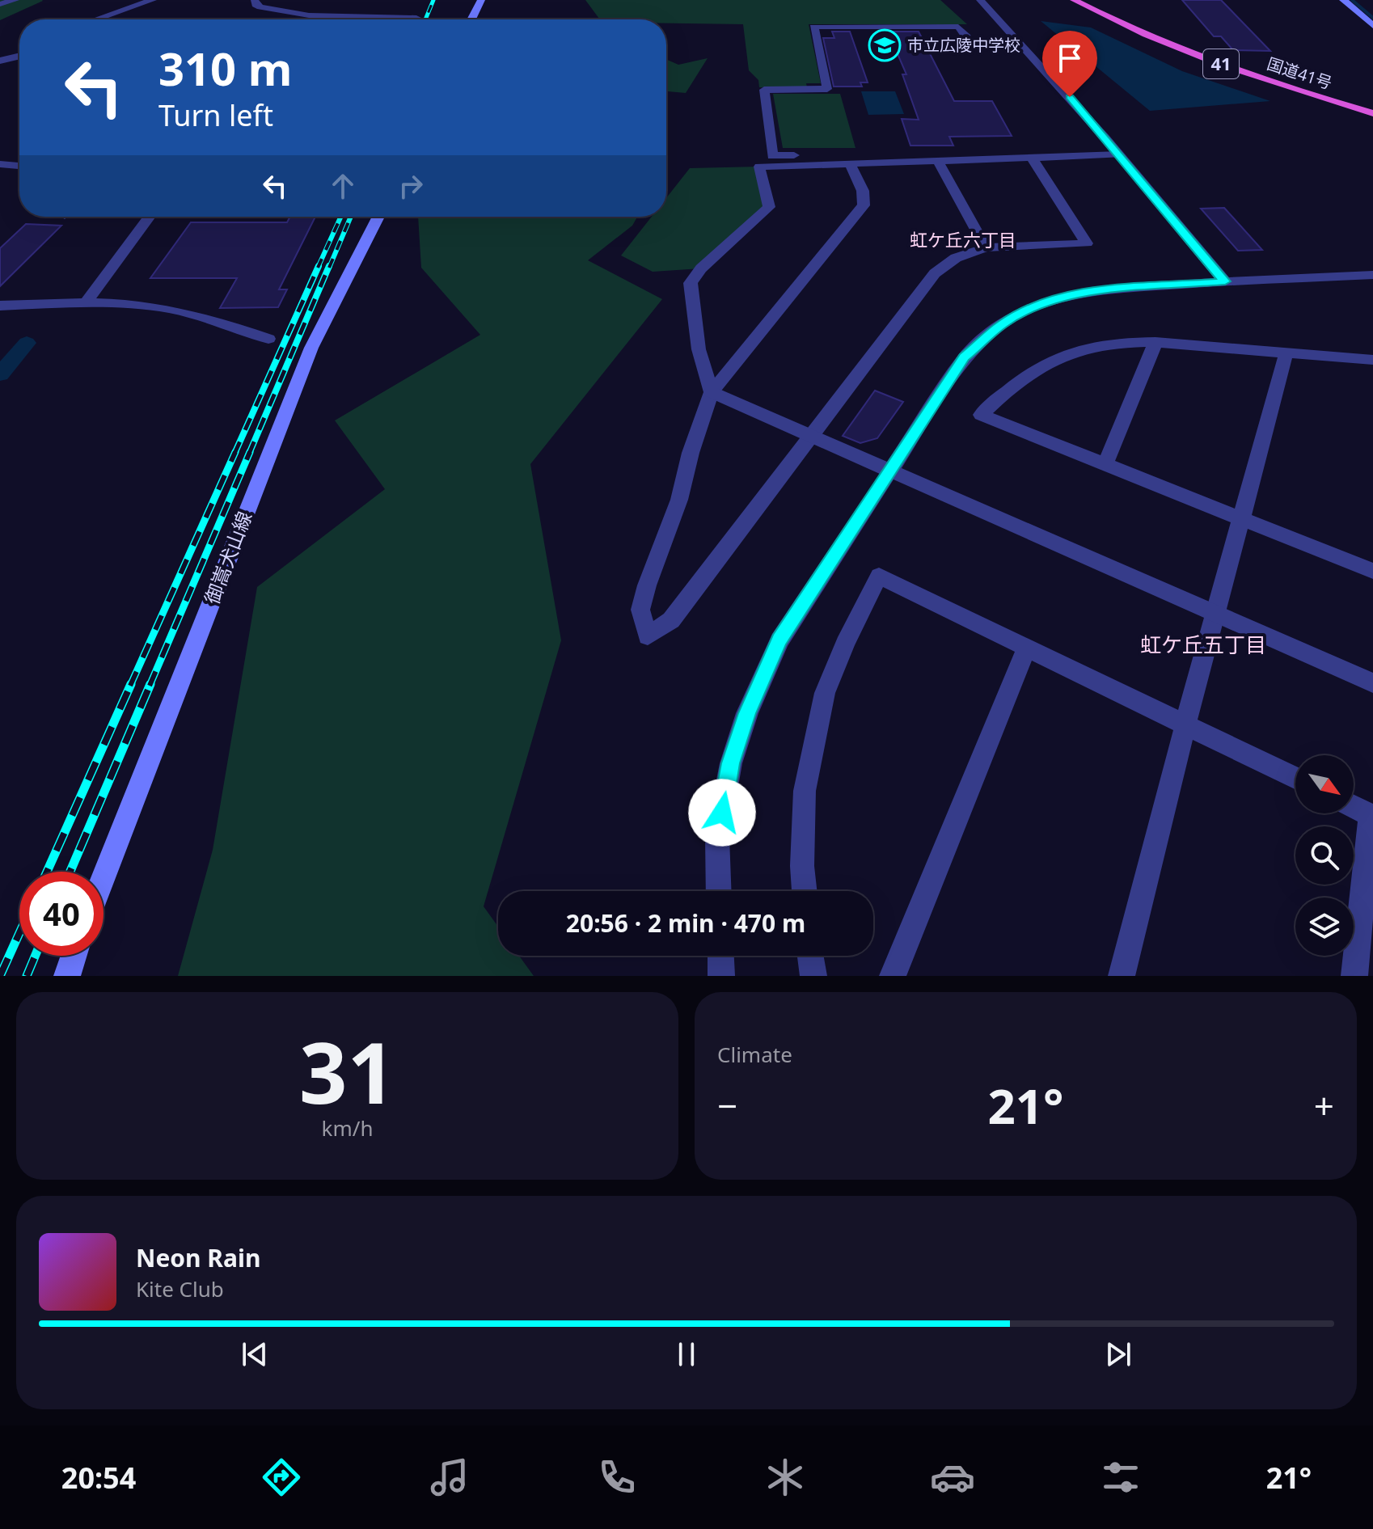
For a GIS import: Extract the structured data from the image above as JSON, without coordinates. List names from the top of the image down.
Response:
{
  "streets": {
    "highway": ["41", "国道41号"],
    "main road": ["御嵩犬山線"]
  },
  "districts": ["虹ケ丘六丁目", "虹ケ丘五丁目"],
  "places": {
    "school or university": ["市立広陵中学校"]
  },
  "north": "bottom right",
  "page": {
    "turn": ["310 m", "Turn left"],
    "limit": "40",
    "trip": "20:56 · 2 min · 470 m",
    "tile": [
      ["31", "km/h"],
      "Climate"
    ],
    "heat": ["−", "21°", "+"],
    "song": ["Neon Rain", "Kite Club"],
    "tabs": ["20:54", "21°"]
  }
}
